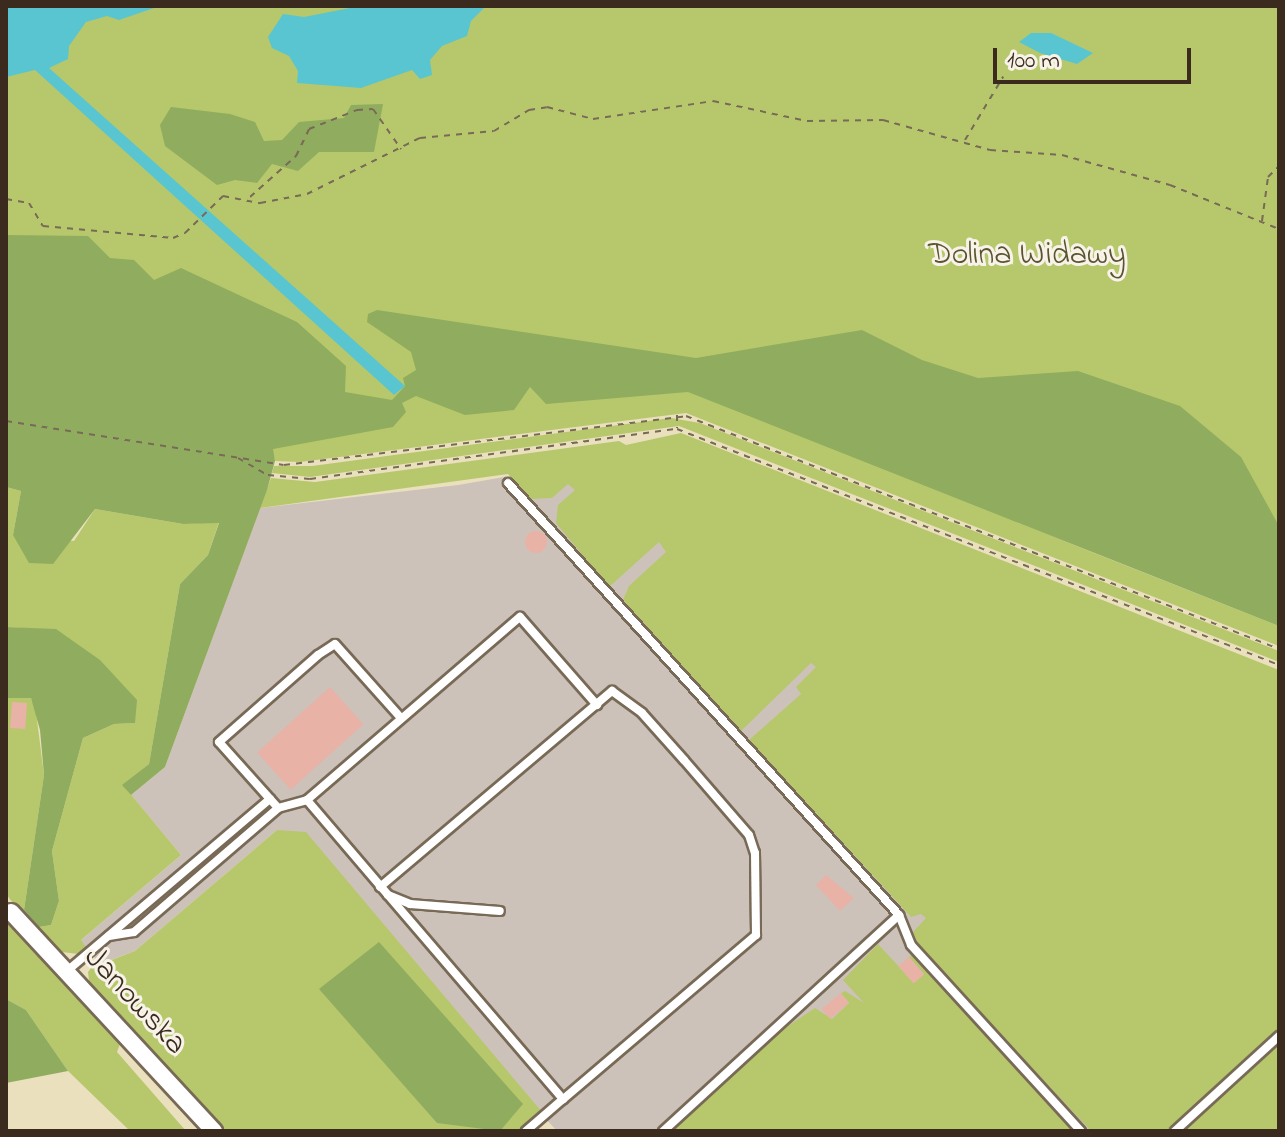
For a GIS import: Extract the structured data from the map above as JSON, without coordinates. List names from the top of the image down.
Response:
{
  "streets": {
    "street": ["Janowska"]
  },
  "parks": ["Dolina Widawy"],
  "scale_bar": "100 m"
}
